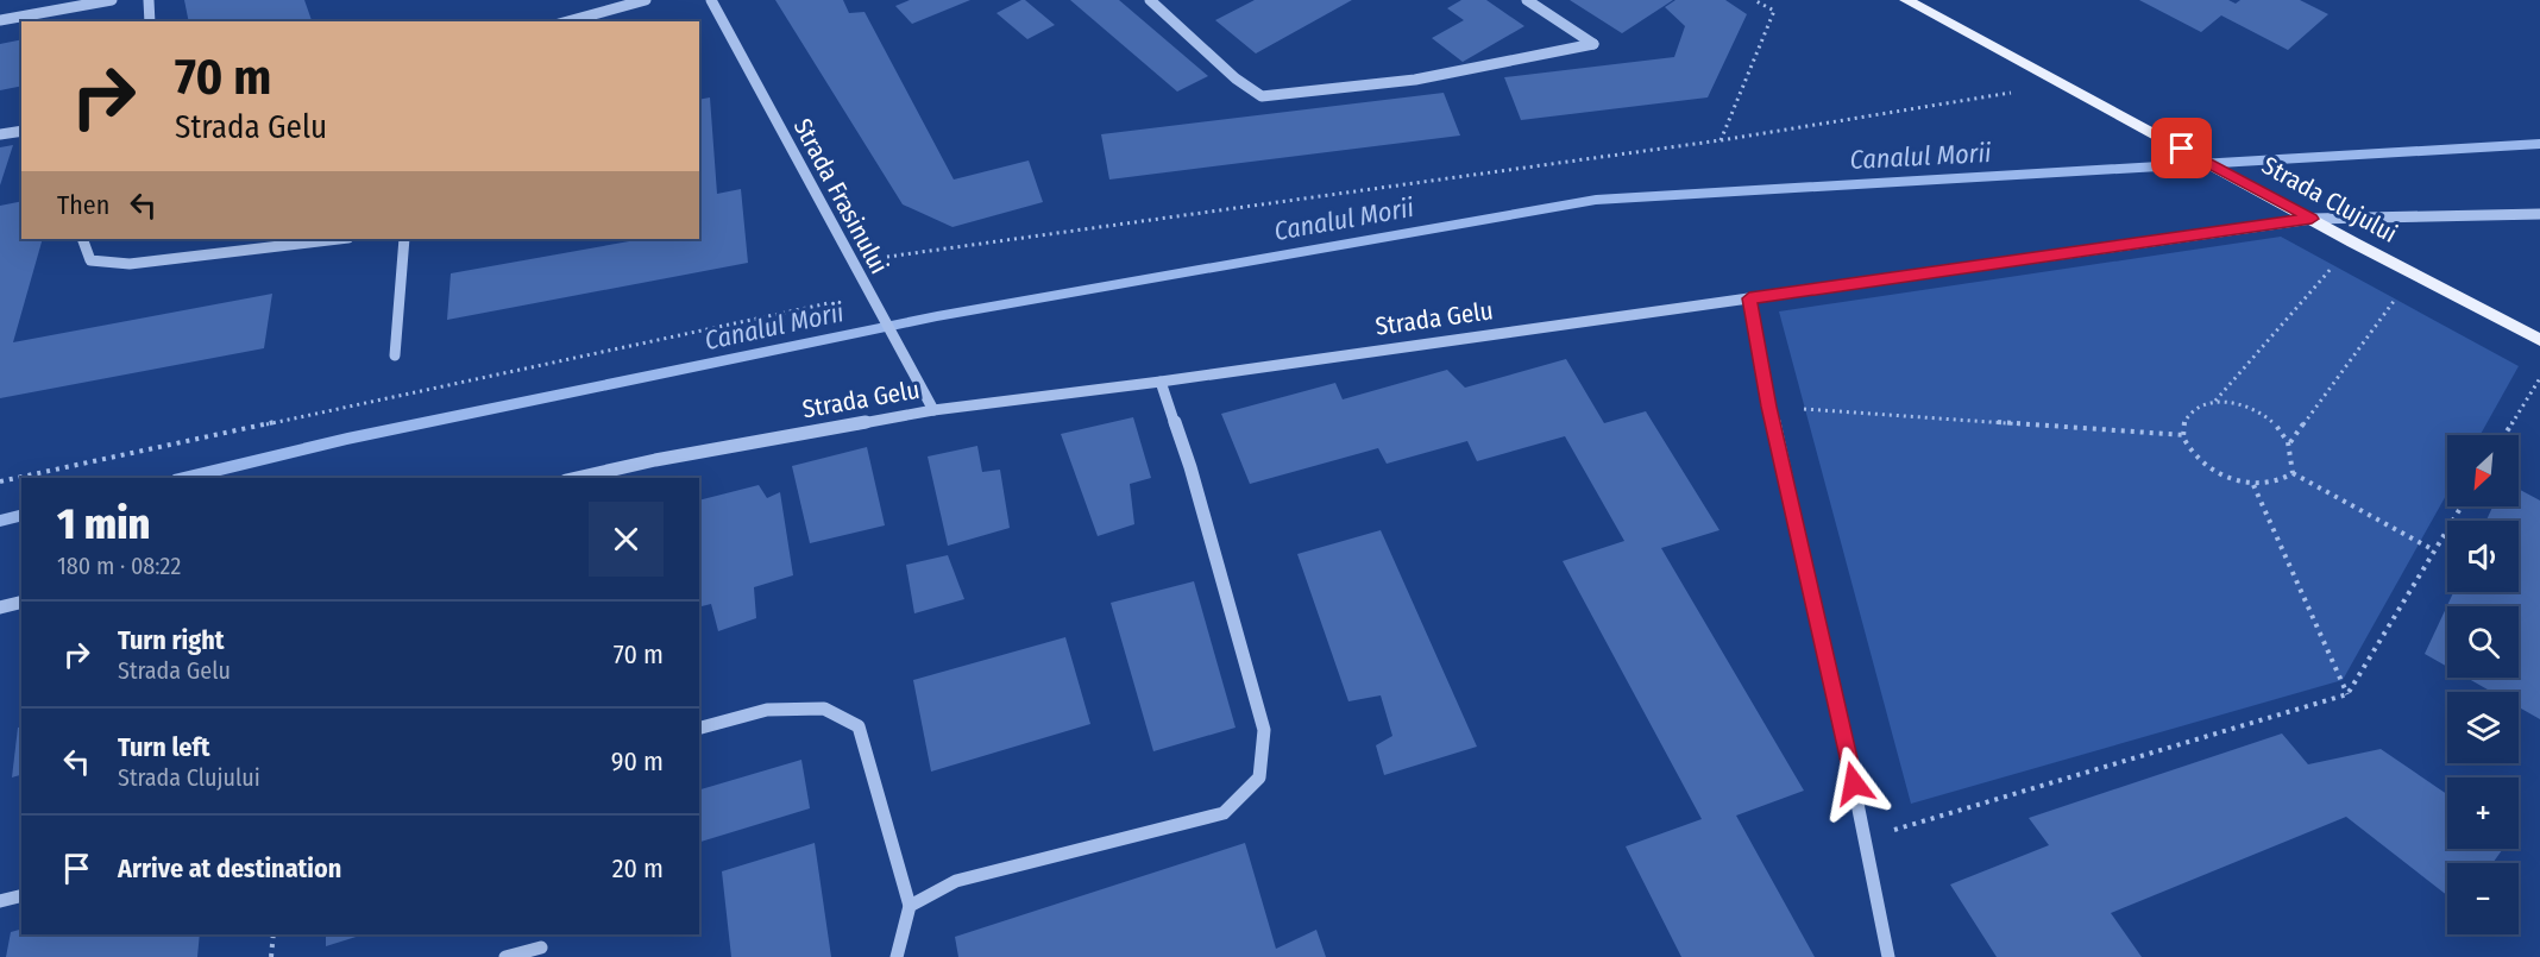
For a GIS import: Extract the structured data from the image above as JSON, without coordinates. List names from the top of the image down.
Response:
{
  "streets": {
    "main road": ["Strada Clujului"],
    "street": ["Strada Frasinului", "Strada Gelu"]
  },
  "crossings": [
    ["Strada Frasinului", "Strada Gelu"],
    ["Strada Clujului", "Strada Gelu"]
  ],
  "water": ["Canalul Morii"],
  "north": "bottom left",
  "page": {
    "turn": ["70 m", "Strada Gelu"],
    "then": "Then",
    "map_buttons": ["+", "−"],
    "heading": ["1 min", "180 m · 08:22"],
    "list": [
      {
        "name": "Turn right",
        "note": "Strada Gelu",
        "value": "70 m"
      },
      {
        "name": "Turn left",
        "note": "Strada Clujului",
        "value": "90 m"
      },
      {
        "name": "Arrive at destination",
        "value": "20 m"
      }
    ]
  }
}
